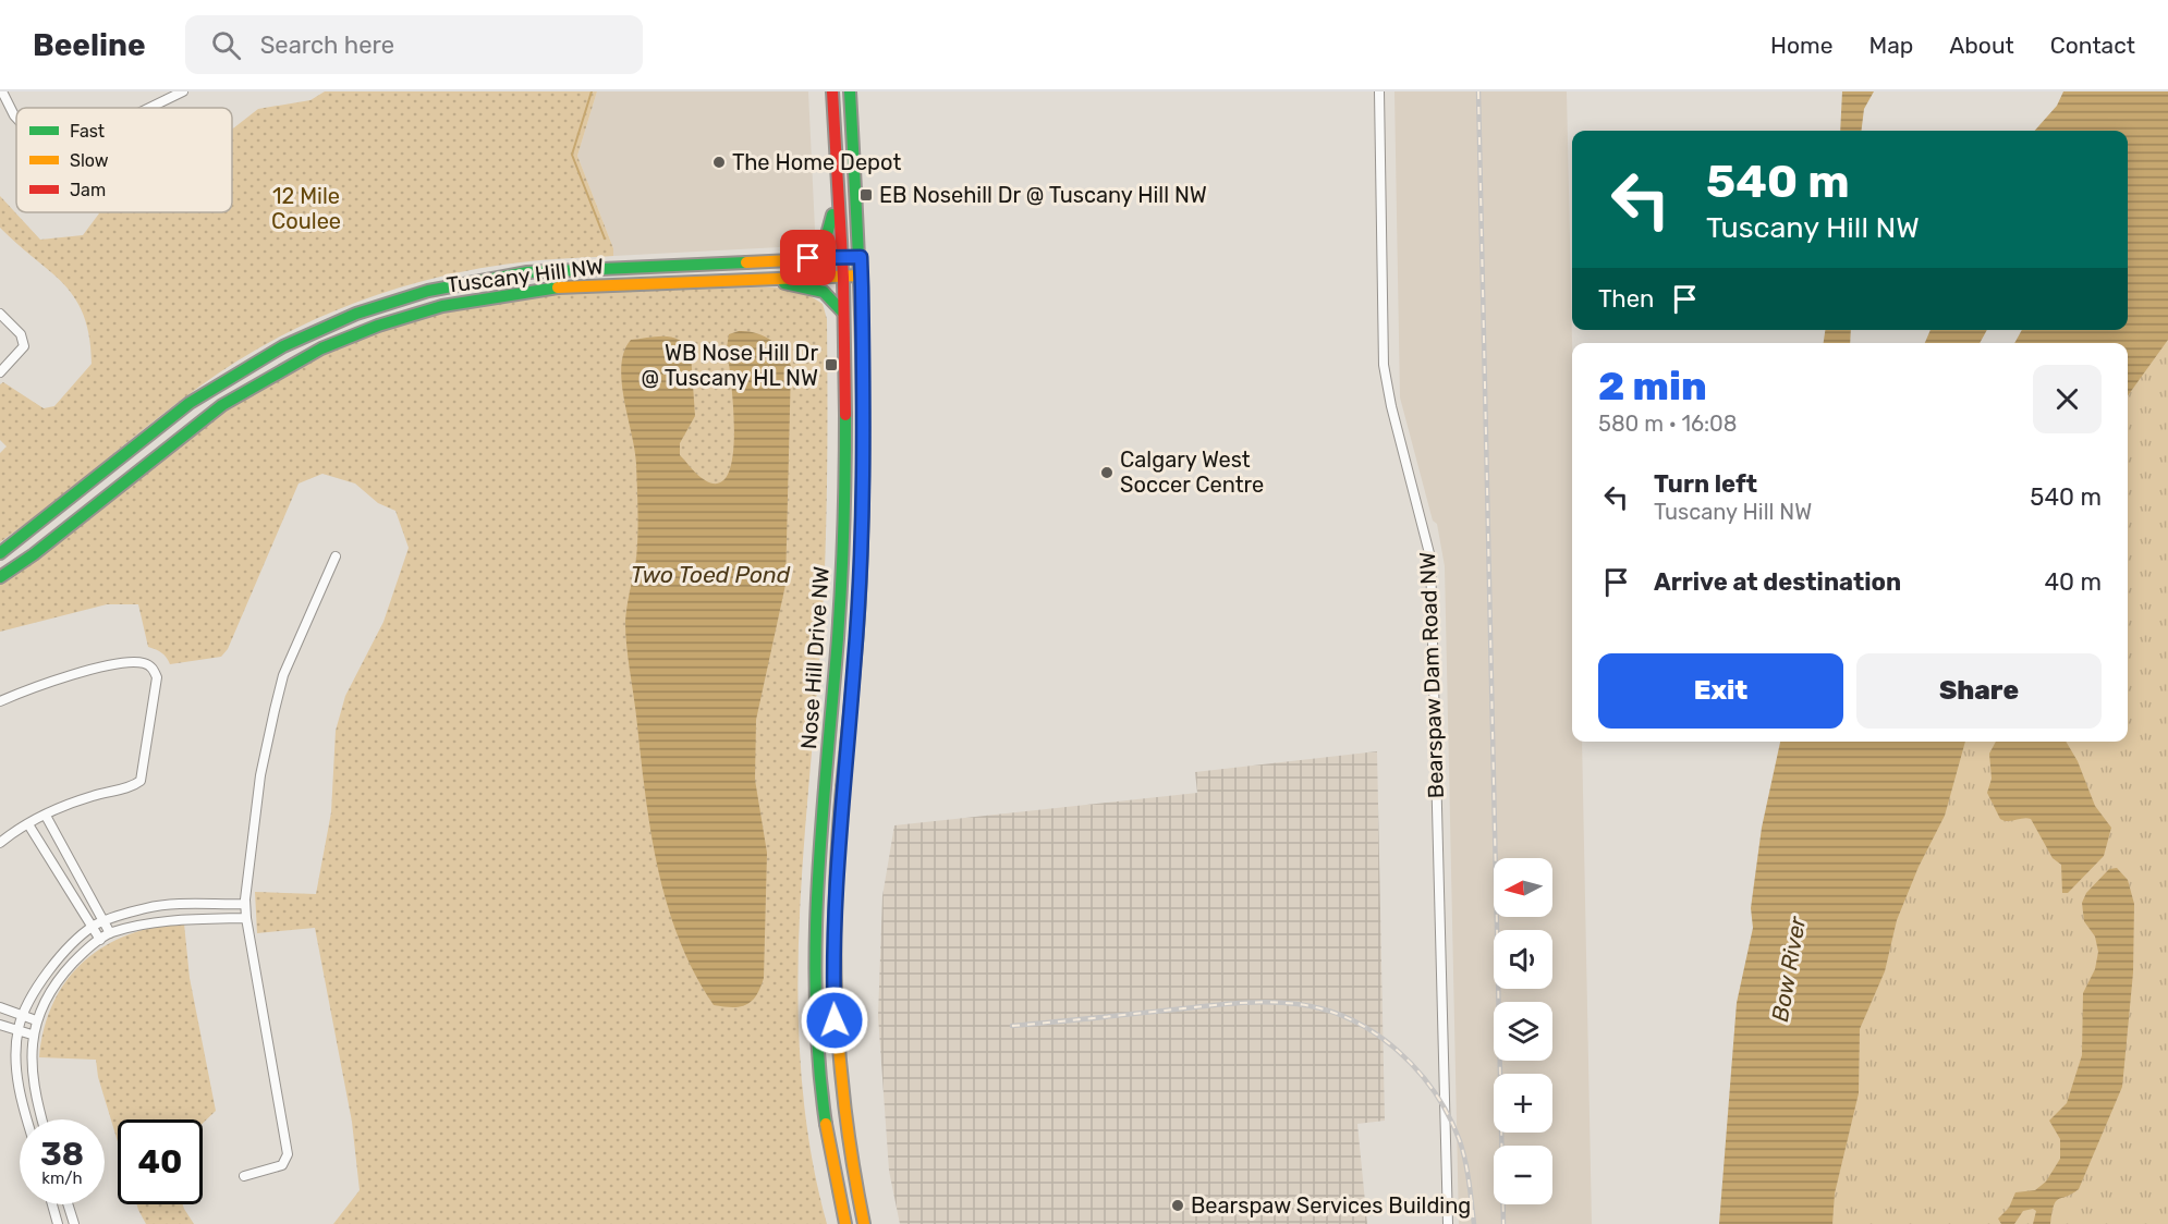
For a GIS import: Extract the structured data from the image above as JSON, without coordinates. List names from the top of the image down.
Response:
{
  "streets": {
    "street": ["Tuscany Hill NW", "Nose Hill Drive NW", "Bearspaw Dam Road NW"]
  },
  "crossings": [
    ["Tuscany Hill NW", "Nose Hill Drive NW"]
  ],
  "water": ["Two Toed Pond", "Bow River"],
  "parks": ["12 Mile Coulee"],
  "places": {
    "other": ["The Home Depot", "Calgary West Soccer Centre", "Bearspaw Services Building"],
    "transit": ["EB Nosehill Dr @ Tuscany Hill NW", "WB Nose Hill Dr @ Tuscany HL NW"]
  },
  "legend": ["Fast", "Slow", "Jam"],
  "north": "left",
  "page": {
    "header": "Beeline",
    "search": "Search here",
    "nav": [
      "Home",
      "Map",
      "About",
      "Contact"
    ],
    "turn": ["540 m", "Tuscany Hill NW"],
    "then": "Then",
    "heading": ["2 min", "580 m · 16:08"],
    "list": [
      {
        "name": "Turn left",
        "note": "Tuscany Hill NW",
        "value": "540 m"
      },
      {
        "name": "Arrive at destination",
        "value": "40 m"
      }
    ],
    "buttons": ["Exit", "Share"],
    "map_buttons": ["+", "−"],
    "speed": "38 km/h",
    "limit": "40"
  }
}
